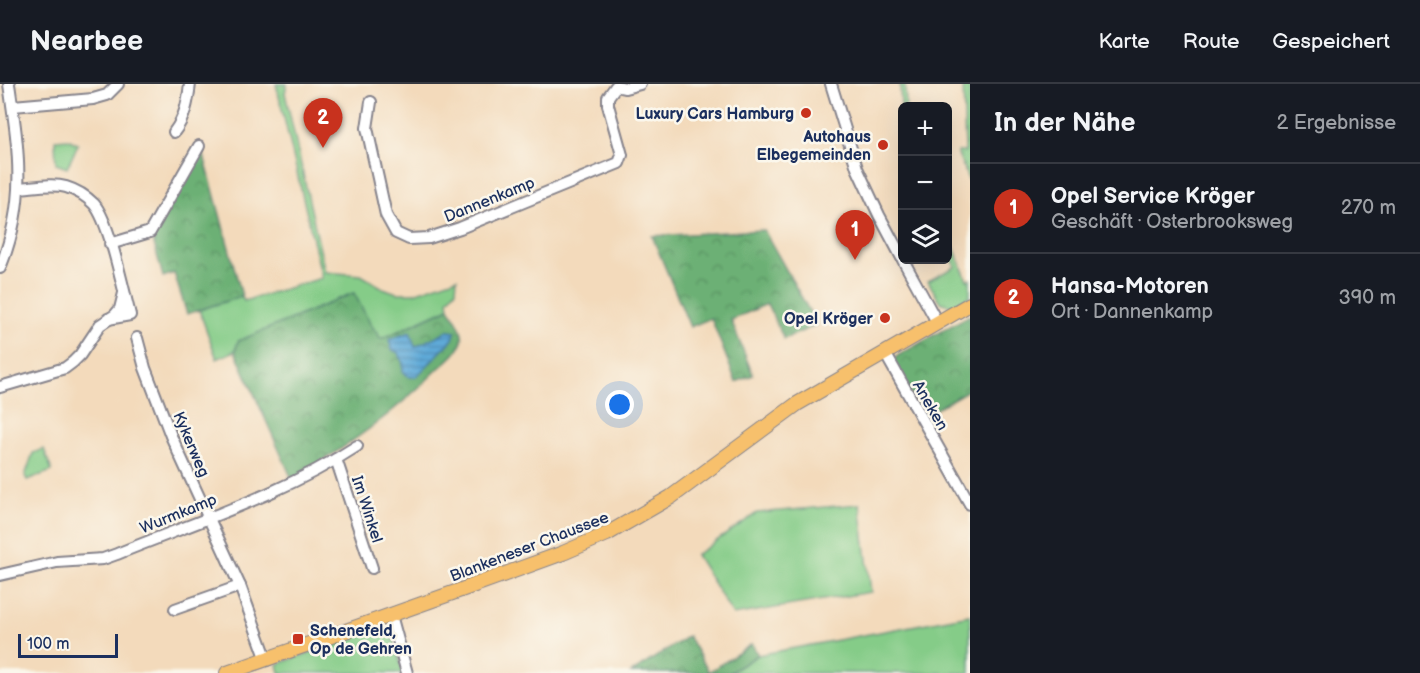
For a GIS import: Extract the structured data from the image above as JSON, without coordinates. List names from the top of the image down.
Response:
{
  "streets": {
    "main road": ["Blankeneser Chaussee"],
    "street": [
      "Dannenkamp",
      "Aneken",
      "Kykerweg",
      "Im Winkel",
      "Wurmkamp"
    ]
  },
  "crossings": [
    ["Aneken", "Blankeneser Chaussee"],
    ["Kykerweg", "Wurmkamp"],
    ["Kykerweg", "Blankeneser Chaussee"],
    ["Im Winkel", "Wurmkamp"]
  ],
  "places": {
    "other": ["Luxury Cars Hamburg", "Autohaus Elbegemeinden", "Opel Kröger"],
    "transit": ["Schenefeld, Op de Gehren"]
  },
  "scale_bar": "100 m",
  "page": {
    "header": "Nearbee",
    "nav": ["Karte", "Route", "Gespeichert"],
    "heading": ["In der Nähe", "2 Ergebnisse"],
    "pins": ["2", "1"],
    "map_buttons": ["+", "−"],
    "list": [
      {
        "mark": "1",
        "name": "Opel Service Kröger",
        "note": "Geschäft · Osterbrooksweg",
        "value": "270 m"
      },
      {
        "mark": "2",
        "name": "Hansa-Motoren",
        "note": "Ort · Dannenkamp",
        "value": "390 m"
      }
    ],
    "scale": "100 m"
  }
}
